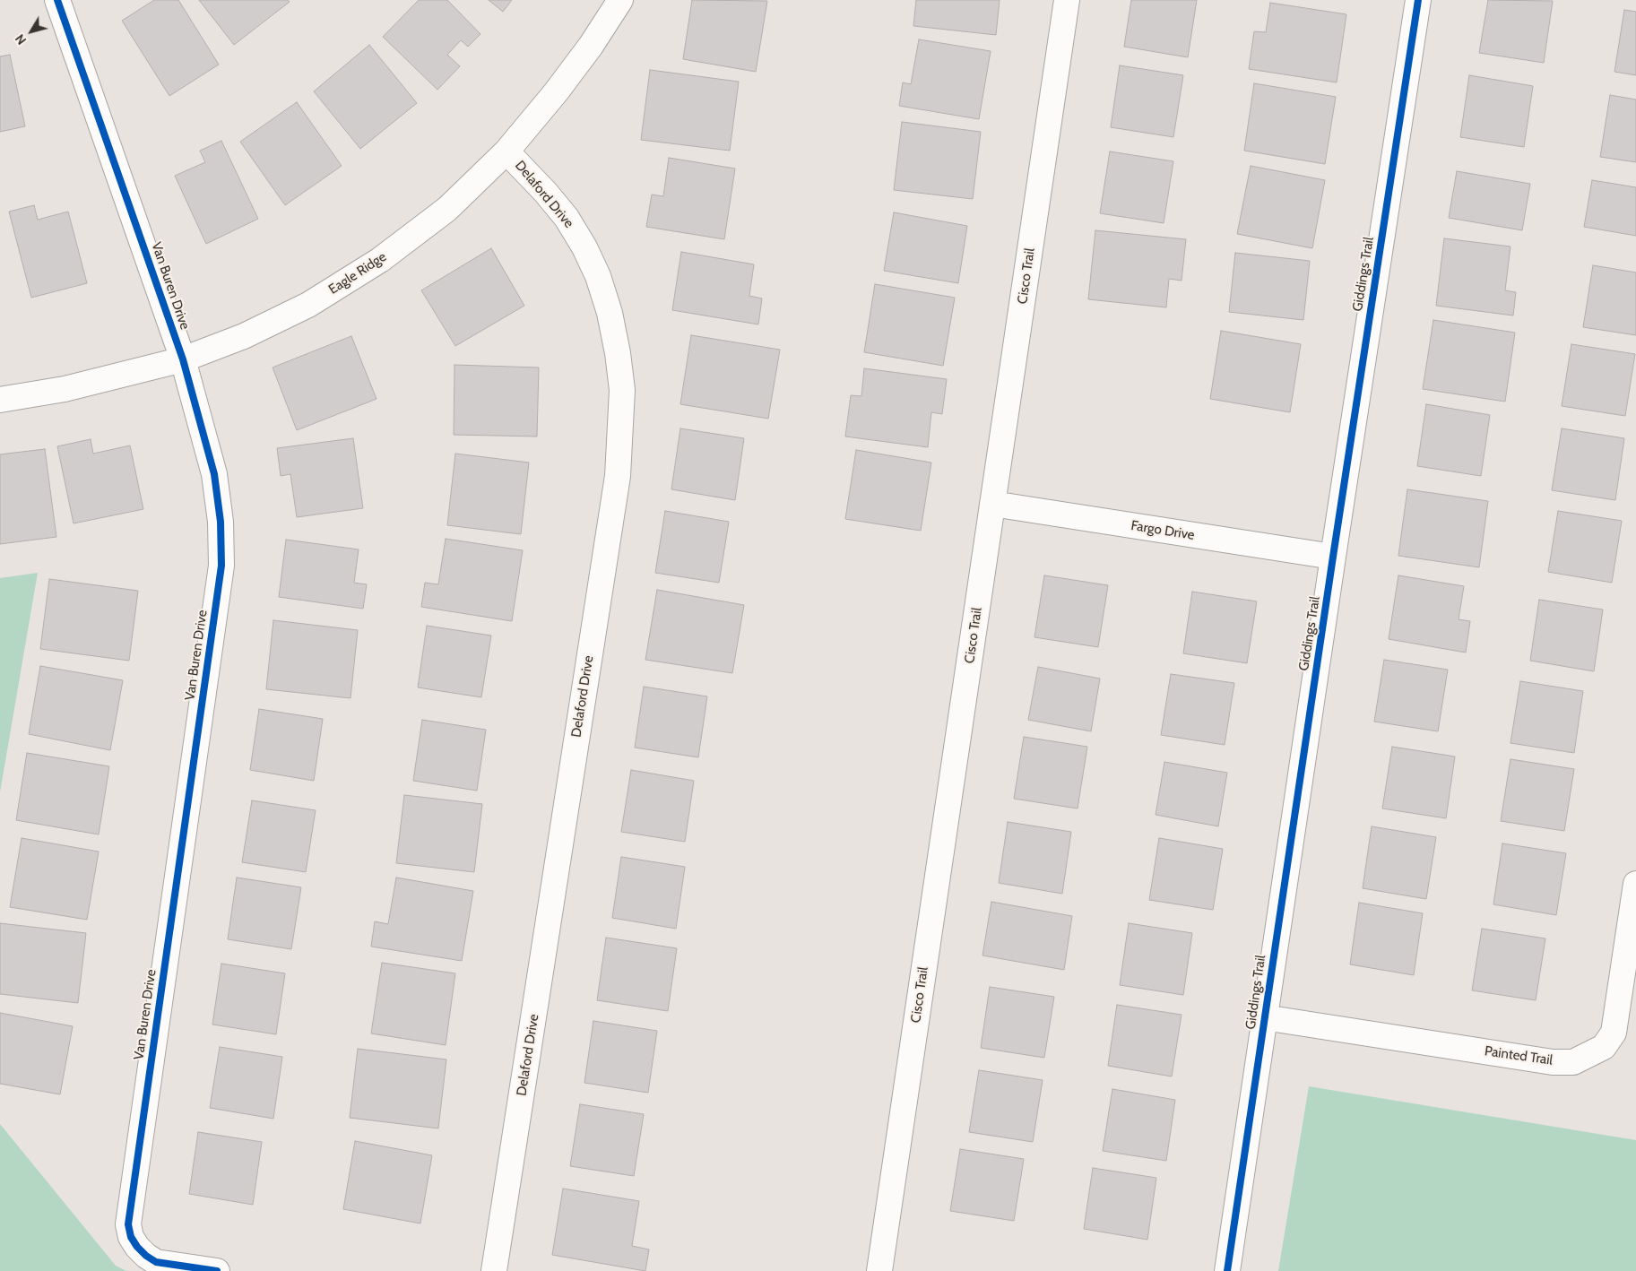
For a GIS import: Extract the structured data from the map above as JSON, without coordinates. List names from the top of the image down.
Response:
{
  "streets": {
    "street": [
      "Delaford Drive",
      "Eagle Ridge",
      "Giddings Trail",
      "Cisco Trail",
      "Van Buren Drive",
      "Fargo Drive",
      "Painted Trail"
    ]
  },
  "crossings": [
    ["Delaford Drive", "Eagle Ridge"],
    ["Eagle Ridge", "Van Buren Drive"],
    ["Giddings Trail", "Fargo Drive"],
    ["Giddings Trail", "Painted Trail"],
    ["Cisco Trail", "Fargo Drive"]
  ],
  "north": "bottom left"
}
